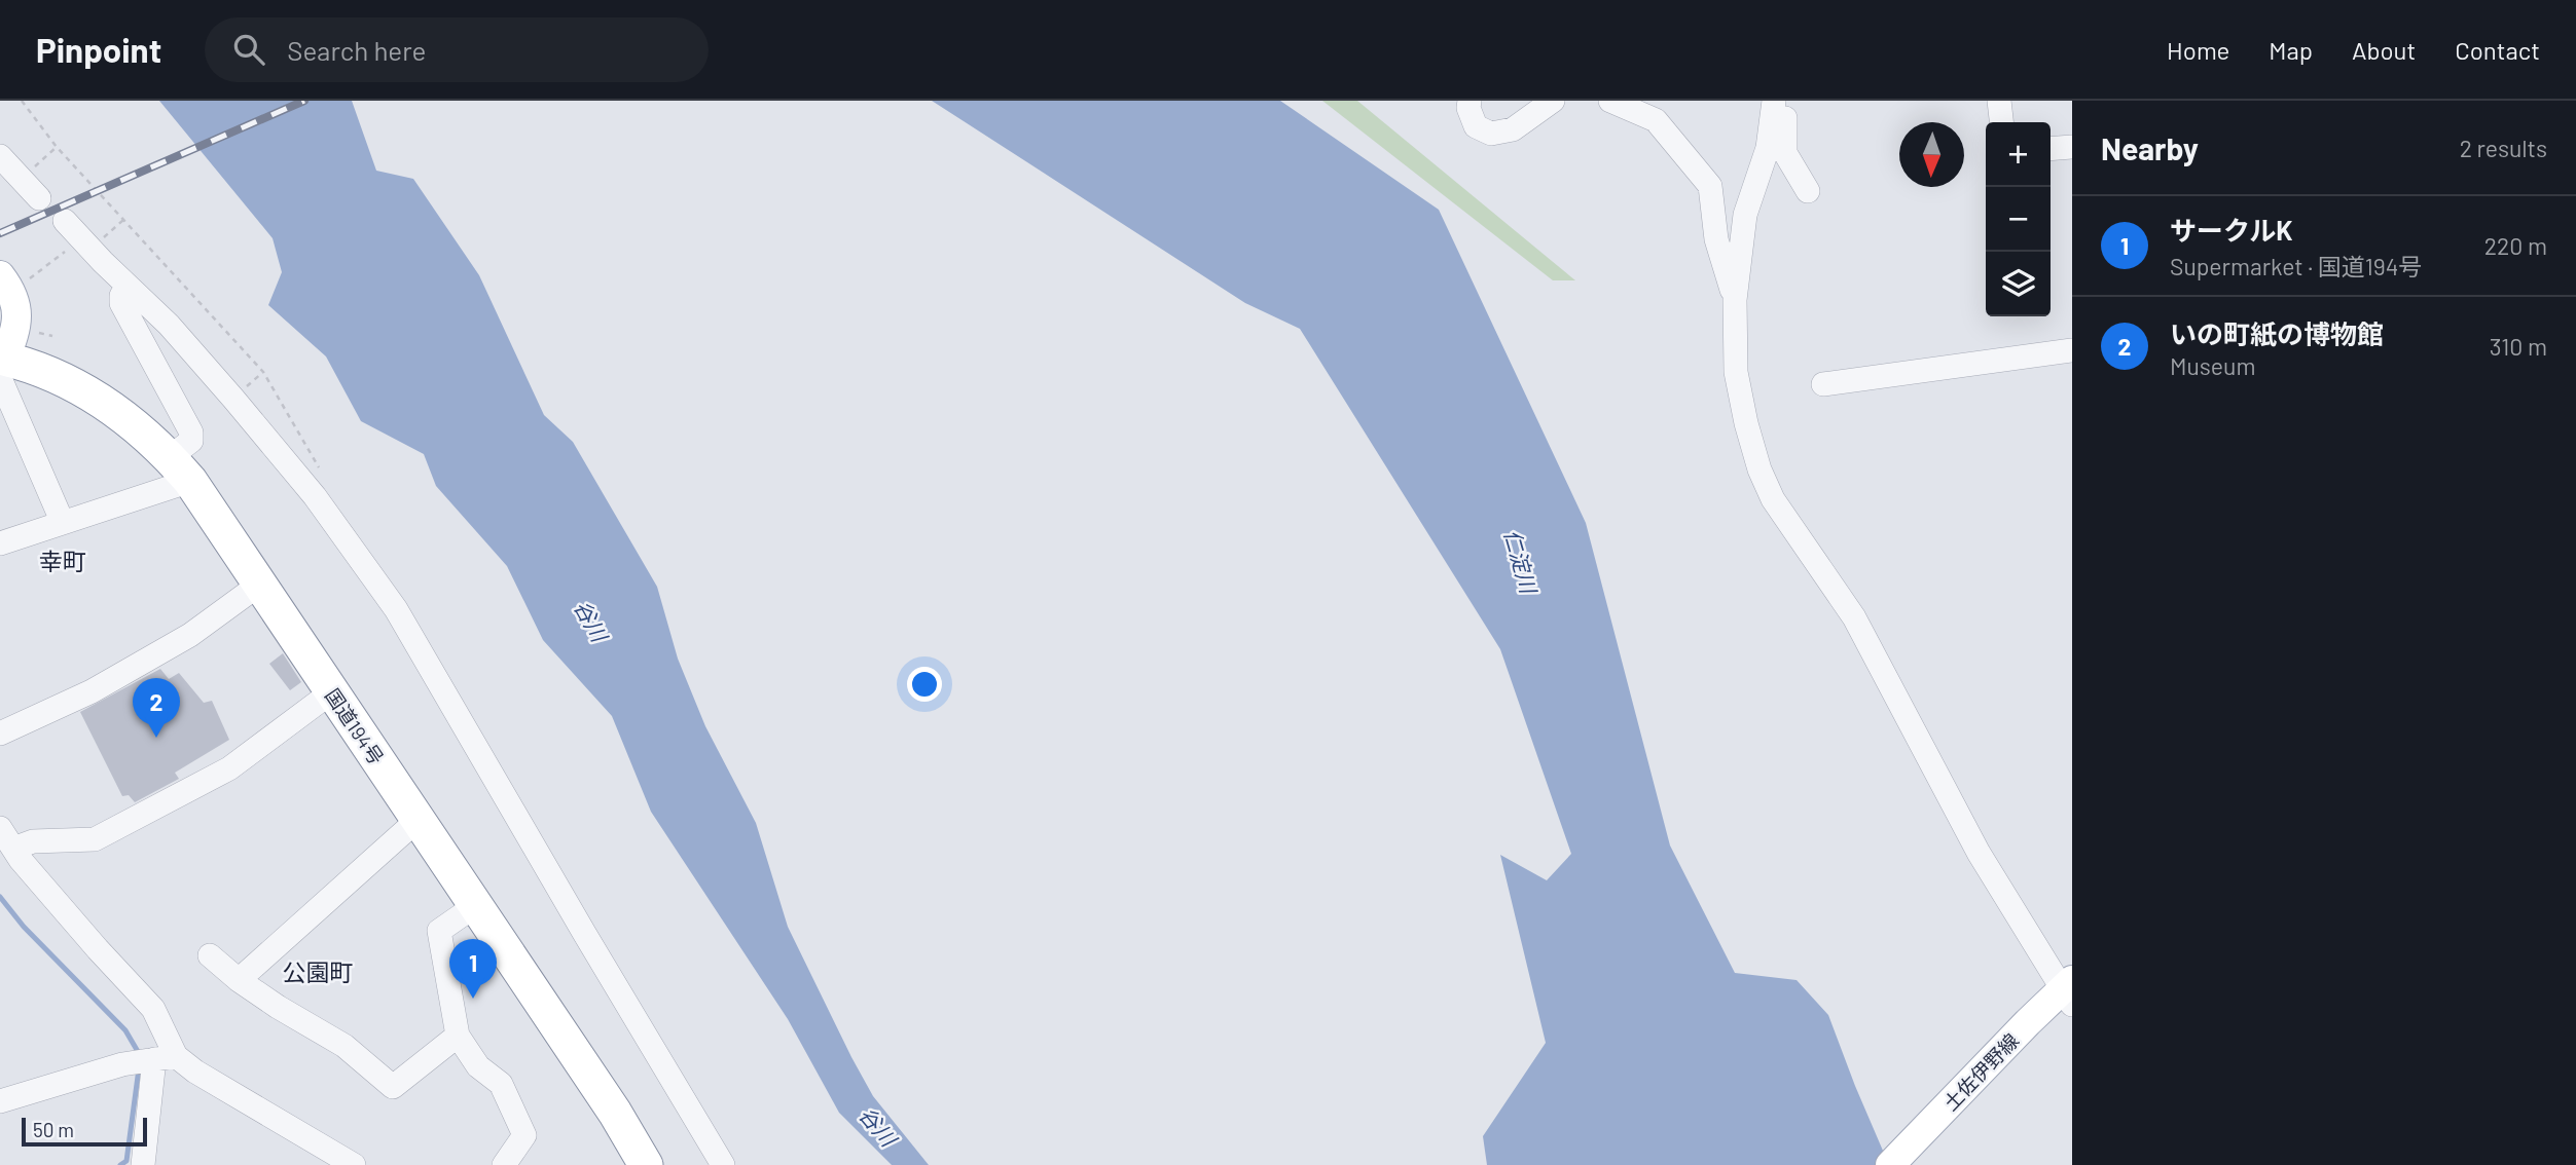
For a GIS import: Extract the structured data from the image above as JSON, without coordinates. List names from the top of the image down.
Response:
{
  "streets": {
    "highway": ["国道194号"],
    "main road": ["土佐伊野線"]
  },
  "districts": ["幸町", "公園町"],
  "water": ["仁淀川", "谷川"],
  "scale_bar": "50 m",
  "north": "bottom",
  "page": {
    "header": "Pinpoint",
    "search": "Search here",
    "nav": [
      "Home",
      "Map",
      "About",
      "Contact"
    ],
    "heading": ["Nearby", "2 results"],
    "map_buttons": ["+", "−"],
    "list": [
      {
        "mark": "1",
        "name": "サークルK",
        "note": "Supermarket · 国道194号",
        "value": "220 m"
      },
      {
        "mark": "2",
        "name": "いの町紙の博物館",
        "note": "Museum",
        "value": "310 m"
      }
    ],
    "pins": ["2", "1"],
    "scale": "50 m"
  }
}
